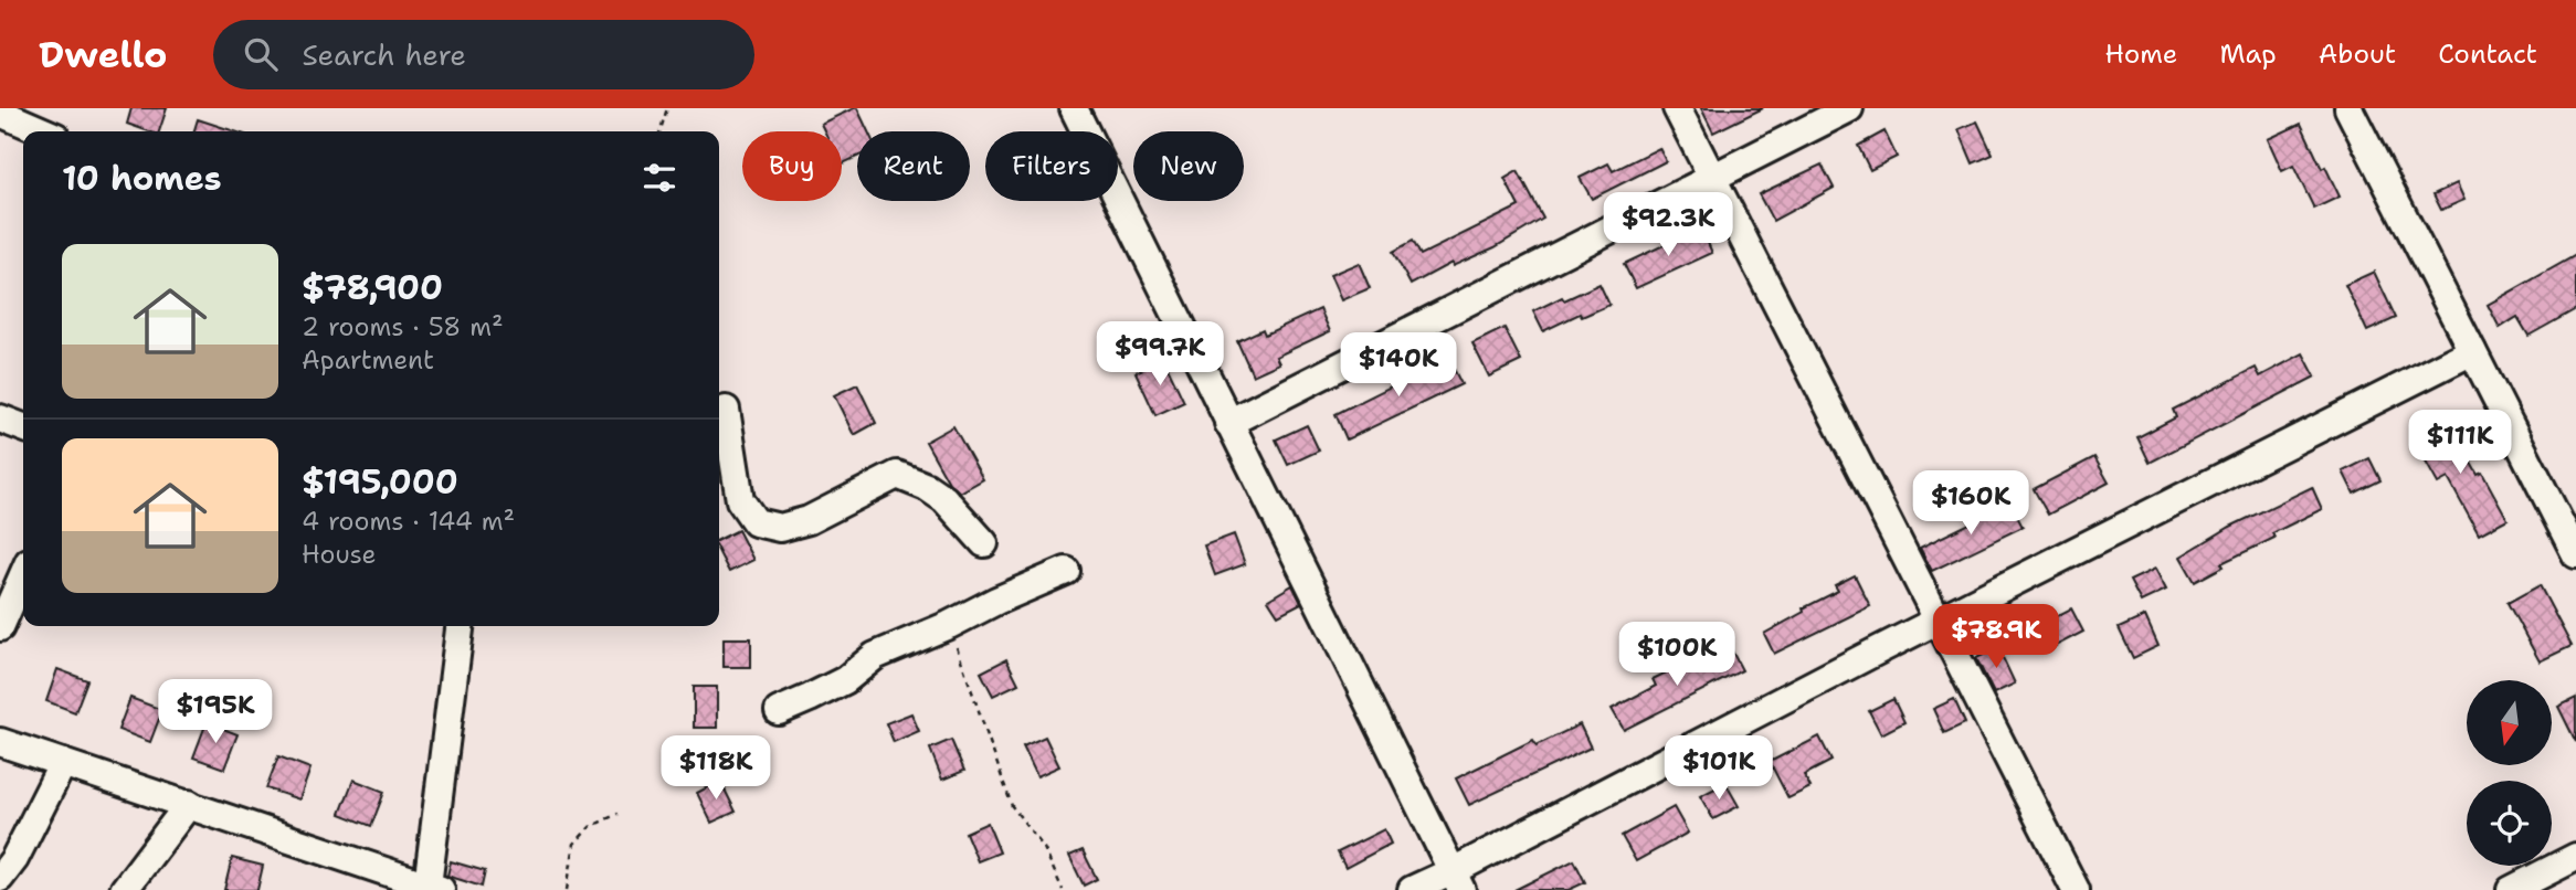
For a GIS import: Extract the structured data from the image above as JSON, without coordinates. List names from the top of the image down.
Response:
{
  "north": "bottom",
  "page": {
    "header": "Dwello",
    "search": "Search here",
    "nav": [
      "Home",
      "Map",
      "About",
      "Contact"
    ],
    "chip": [
      "Buy",
      "Rent",
      "Filters",
      "New"
    ],
    "heading": "10 homes",
    "price": [
      "$92.3K",
      "$99.7K",
      "$140K",
      "$111K",
      "$160K",
      "$78.9K",
      "$100K",
      "$195K",
      "$118K",
      "$101K"
    ],
    "list": [
      {
        "name": "$78,900",
        "note": "2 rooms · 58 m² · Apartment"
      },
      {
        "name": "$195,000",
        "note": "4 rooms · 144 m² · House"
      }
    ]
  }
}
